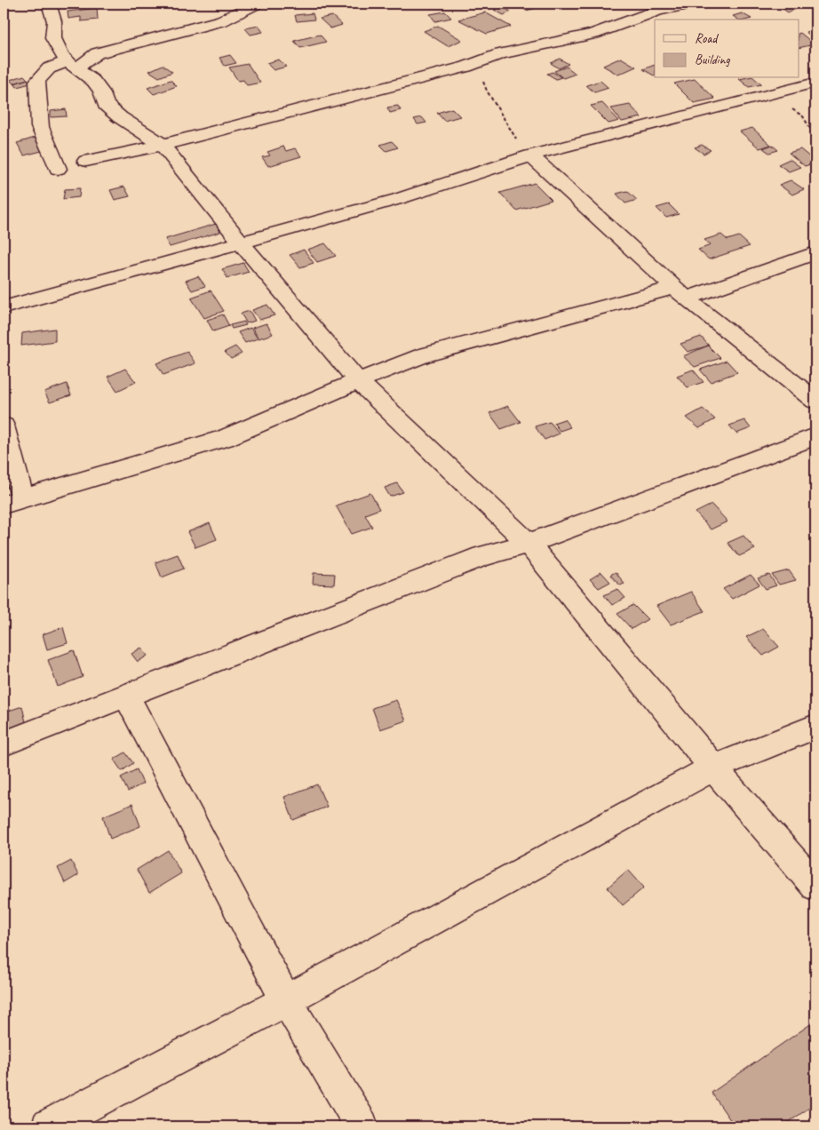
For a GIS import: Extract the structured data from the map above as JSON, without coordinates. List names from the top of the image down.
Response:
{
  "legend": ["Road", "Building"]
}
